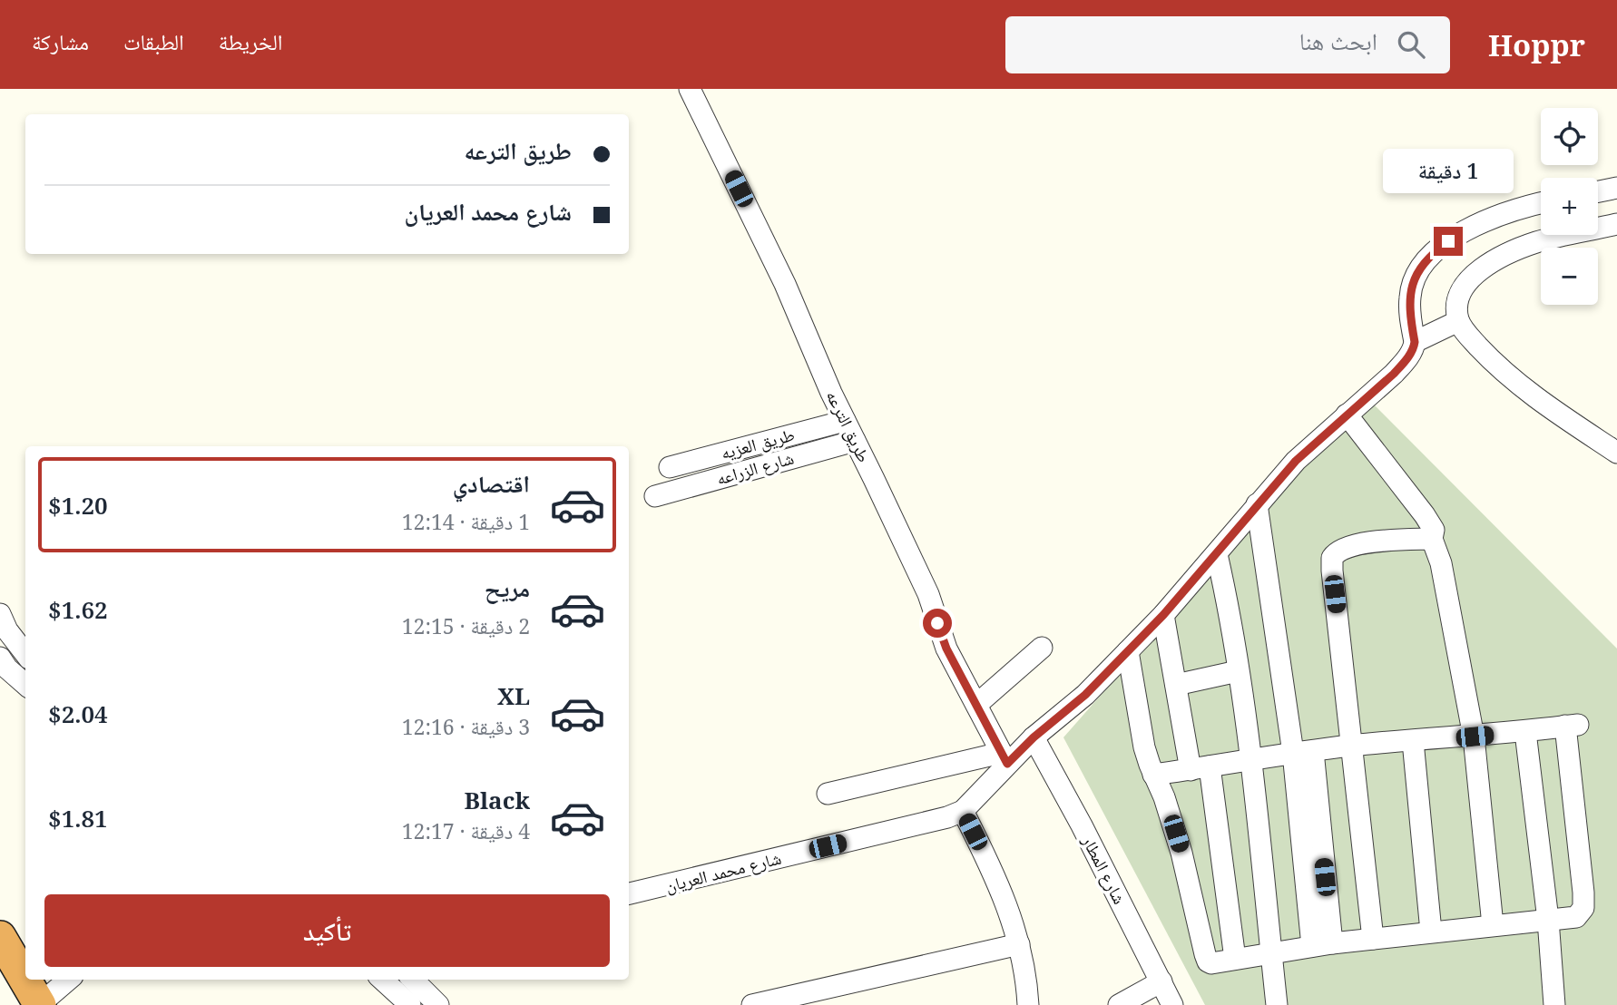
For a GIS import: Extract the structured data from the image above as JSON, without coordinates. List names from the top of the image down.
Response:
{
  "streets": {
    "street": [
      "طريق الترعه",
      "طريق العزيه",
      "شارع الزراعه",
      "شارع المطار",
      "شارع محمد العريان"
    ]
  },
  "crossings": [
    ["طريق الترعه", "طريق العزيه"],
    ["طريق الترعه", "شارع الزراعه"],
    ["طريق الترعه", "شارع محمد العريان"],
    ["شارع المطار", "شارع محمد العريان"]
  ],
  "page": {
    "header": "Hoppr",
    "search": "ابحث هنا",
    "nav": ["الخريطة", "الطبقات", "مشاركة"],
    "map_buttons": ["+", "−"],
    "banner": ["طريق الترعه", "شارع محمد العريان"],
    "bubble": "1 دقيقة",
    "list": [
      {
        "name": "اقتصادي",
        "note": "1 دقيقة · 12:14",
        "value": "$1.20"
      },
      {
        "name": "مريح",
        "note": "2 دقيقة · 12:15",
        "value": "$1.62"
      },
      {
        "name": "XL",
        "note": "3 دقيقة · 12:16",
        "value": "$2.04"
      },
      {
        "name": "Black",
        "note": "4 دقيقة · 12:17",
        "value": "$1.81"
      }
    ],
    "buttons": "تأكيد"
  }
}
